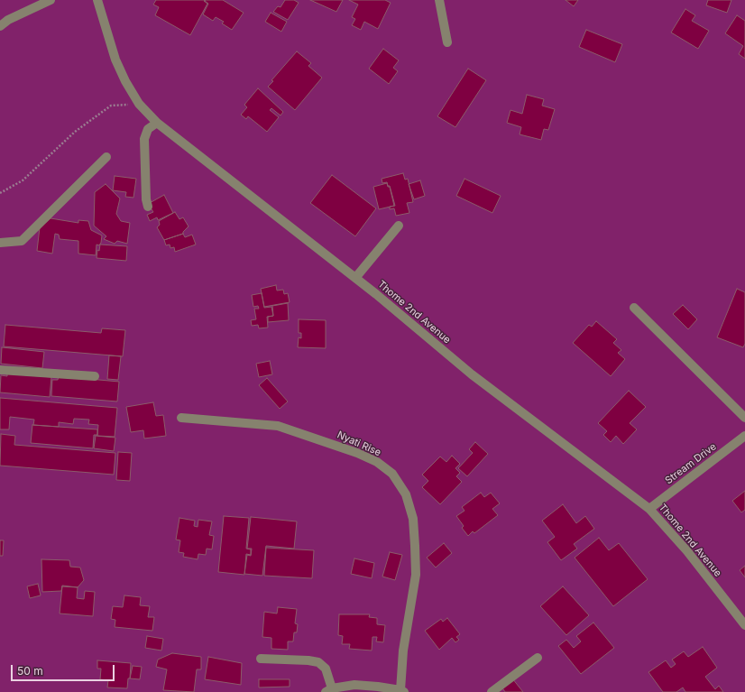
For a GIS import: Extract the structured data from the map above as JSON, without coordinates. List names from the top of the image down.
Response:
{
  "streets": {
    "street": ["Thome 2nd Avenue", "Nyati Rise", "Stream Drive"]
  },
  "crossings": [
    ["Thome 2nd Avenue", "Stream Drive"]
  ],
  "scale_bar": "50 m"
}
